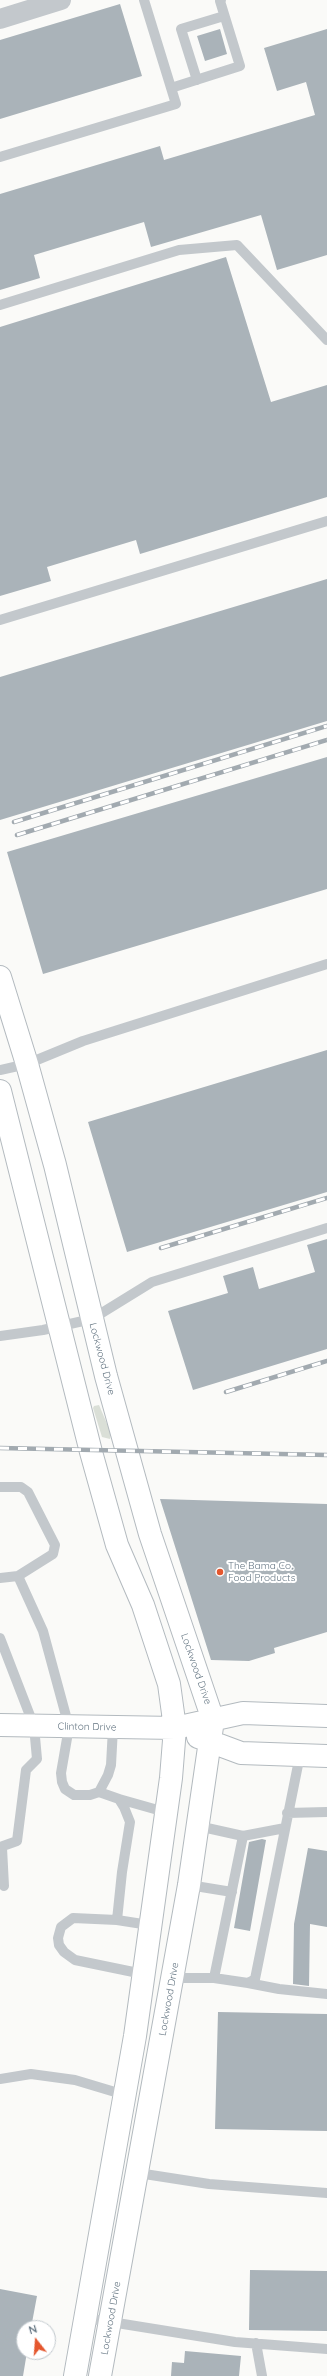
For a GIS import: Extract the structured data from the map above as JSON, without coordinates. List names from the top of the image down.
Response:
{
  "streets": {
    "main road": ["Lockwood Drive", "Clinton Drive"]
  },
  "crossings": [
    ["Lockwood Drive", "Clinton Drive"]
  ],
  "places": ["The Bama Co. Food Products"],
  "north": "top"
}
